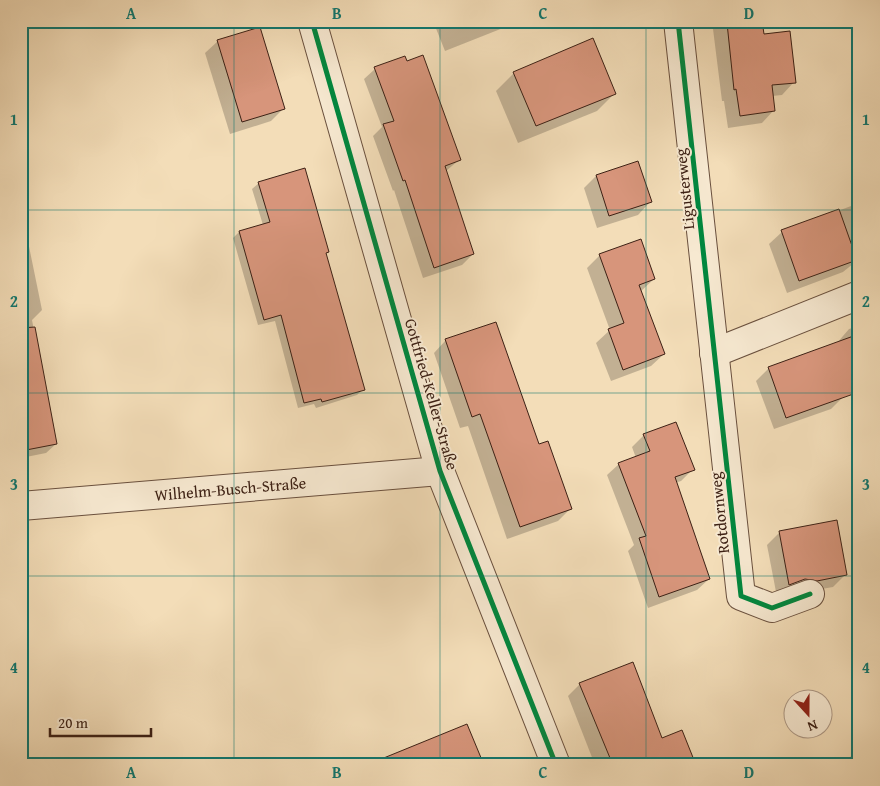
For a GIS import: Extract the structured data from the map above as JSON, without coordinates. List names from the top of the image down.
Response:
{
  "streets": {
    "street": [
      "Ligusterweg",
      "Gottfried-Keller-Straße",
      "Wilhelm-Busch-Straße",
      "Rotdornweg"
    ]
  },
  "crossings": [
    ["Ligusterweg", "Rotdornweg"],
    ["Gottfried-Keller-Straße", "Wilhelm-Busch-Straße"]
  ],
  "scale_bar": "20 m",
  "north": "bottom",
  "grid": {
    "columns": [
      "A",
      "B",
      "C",
      "D"
    ],
    "rows": [
      "1",
      "2",
      "3",
      "4"
    ]
  }
}
